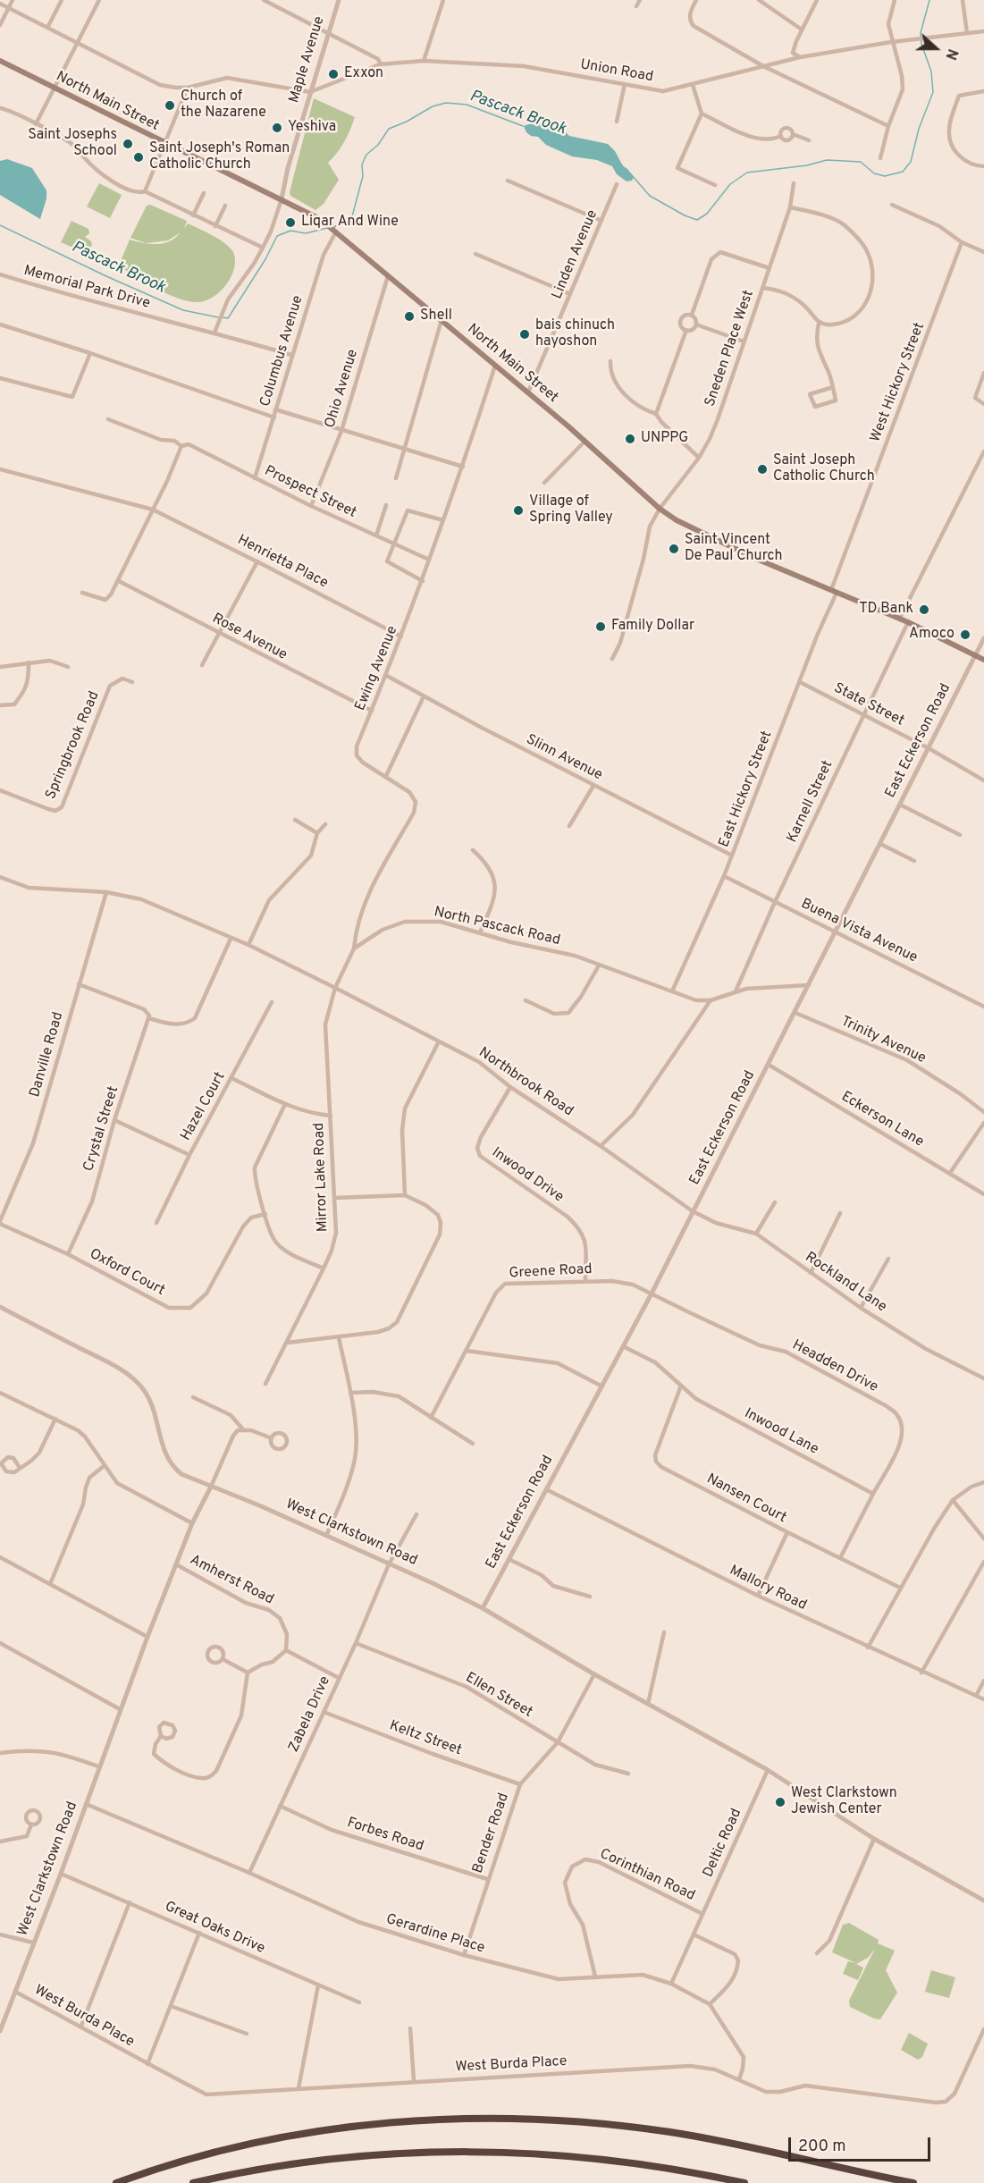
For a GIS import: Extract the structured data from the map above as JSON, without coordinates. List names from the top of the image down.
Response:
{
  "streets": {
    "main road": ["North Main Street"],
    "street": [
      "Maple Avenue",
      "Union Road",
      "Linden Avenue",
      "Memorial Park Drive",
      "Sneden Place West",
      "Columbus Avenue",
      "West Hickory Street",
      "Ohio Avenue",
      "Prospect Street",
      "Henrietta Place",
      "Rose Avenue",
      "Ewing Avenue",
      "State Street",
      "East Eckerson Road",
      "Springbrook Road",
      "Slinn Avenue",
      "East Hickory Street",
      "Karnell Street",
      "North Pascack Road",
      "Buena Vista Avenue",
      "Trinity Avenue",
      "Danville Road",
      "Northbrook Road",
      "Hazel Court",
      "Eckerson Lane",
      "Crystal Street",
      "Inwood Drive",
      "Mirror Lake Road",
      "Greene Road",
      "Oxford Court",
      "Rockland Lane",
      "Headden Drive",
      "Inwood Lane",
      "Nansen Court",
      "West Clarkstown Road",
      "Amherst Road",
      "Mallory Road",
      "Ellen Street",
      "Zabela Drive",
      "Keltz Street",
      "Bender Road",
      "Forbes Road",
      "Deltic Road",
      "Corinthian Road",
      "Great Oaks Drive",
      "Gerardine Place",
      "West Burda Place"
    ]
  },
  "crossings": [
    ["Maple Avenue", "Union Road"],
    ["Maple Avenue", "North Main Street"],
    ["Maple Avenue", "Memorial Park Drive"],
    ["North Main Street", "Linden Avenue"],
    ["North Main Street", "Sneden Place West"],
    ["North Main Street", "Columbus Avenue"],
    ["North Main Street", "West Hickory Street"],
    ["North Main Street", "Ohio Avenue"],
    ["North Main Street", "Ewing Avenue"],
    ["North Main Street", "East Eckerson Road"],
    ["North Main Street", "East Hickory Street"],
    ["North Main Street", "Karnell Street"],
    ["Memorial Park Drive", "Columbus Avenue"],
    ["Columbus Avenue", "Prospect Street"],
    ["West Hickory Street", "East Hickory Street"],
    ["Ohio Avenue", "Prospect Street"],
    ["Prospect Street", "Ewing Avenue"],
    ["Henrietta Place", "Ewing Avenue"],
    ["Rose Avenue", "Ewing Avenue"],
    ["Ewing Avenue", "Slinn Avenue"],
    ["Ewing Avenue", "North Pascack Road"],
    ["State Street", "East Eckerson Road"],
    ["State Street", "East Hickory Street"],
    ["State Street", "Karnell Street"],
    ["East Eckerson Road", "North Pascack Road"],
    ["East Eckerson Road", "Buena Vista Avenue"],
    ["East Eckerson Road", "Trinity Avenue"],
    ["East Eckerson Road", "Northbrook Road"],
    ["East Eckerson Road", "Eckerson Lane"],
    ["East Eckerson Road", "Greene Road"],
    ["East Eckerson Road", "Rockland Lane"],
    ["East Eckerson Road", "Headden Drive"],
    ["East Eckerson Road", "Inwood Lane"],
    ["East Eckerson Road", "West Clarkstown Road"],
    ["East Eckerson Road", "Mallory Road"],
    ["Slinn Avenue", "East Hickory Street"],
    ["East Hickory Street", "North Pascack Road"],
    ["East Hickory Street", "Buena Vista Avenue"],
    ["Karnell Street", "North Pascack Road"],
    ["Karnell Street", "Buena Vista Avenue"],
    ["Danville Road", "Oxford Court"],
    ["Northbrook Road", "Inwood Drive"],
    ["Northbrook Road", "Mirror Lake Road"],
    ["Northbrook Road", "Rockland Lane"],
    ["Crystal Street", "Oxford Court"],
    ["Inwood Drive", "Greene Road"],
    ["Greene Road", "Headden Drive"],
    ["Headden Drive", "Inwood Lane"],
    ["Inwood Lane", "Nansen Court"],
    ["West Clarkstown Road", "Amherst Road"],
    ["West Clarkstown Road", "Zabela Drive"],
    ["West Clarkstown Road", "Bender Road"],
    ["West Clarkstown Road", "Deltic Road"],
    ["West Clarkstown Road", "Great Oaks Drive"],
    ["West Clarkstown Road", "Gerardine Place"],
    ["West Clarkstown Road", "West Burda Place"],
    ["Ellen Street", "Zabela Drive"],
    ["Ellen Street", "Bender Road"],
    ["Zabela Drive", "Keltz Street"],
    ["Zabela Drive", "Forbes Road"],
    ["Zabela Drive", "Gerardine Place"],
    ["Keltz Street", "Bender Road"],
    ["Bender Road", "Forbes Road"],
    ["Bender Road", "Gerardine Place"],
    ["Deltic Road", "Corinthian Road"],
    ["Deltic Road", "Gerardine Place"],
    ["Corinthian Road", "Gerardine Place"],
    ["Gerardine Place", "West Burda Place"]
  ],
  "water": ["Pascack Brook"],
  "places": [
    "Exxon",
    "Church of the Nazarene",
    "Yeshiva",
    "Saint Josephs School",
    "Saint Joseph's Roman Catholic Church",
    "Liqar And Wine",
    "Shell",
    "bais chinuch hayoshon",
    "UNPPG",
    "Saint Joseph Catholic Church",
    "Village of Spring Valley",
    "Saint Vincent De Paul Church",
    "TD Bank",
    "Family Dollar",
    "Amoco",
    "West Clarkstown Jewish Center"
  ],
  "scale_bar": "200 m",
  "north": "right"
}
